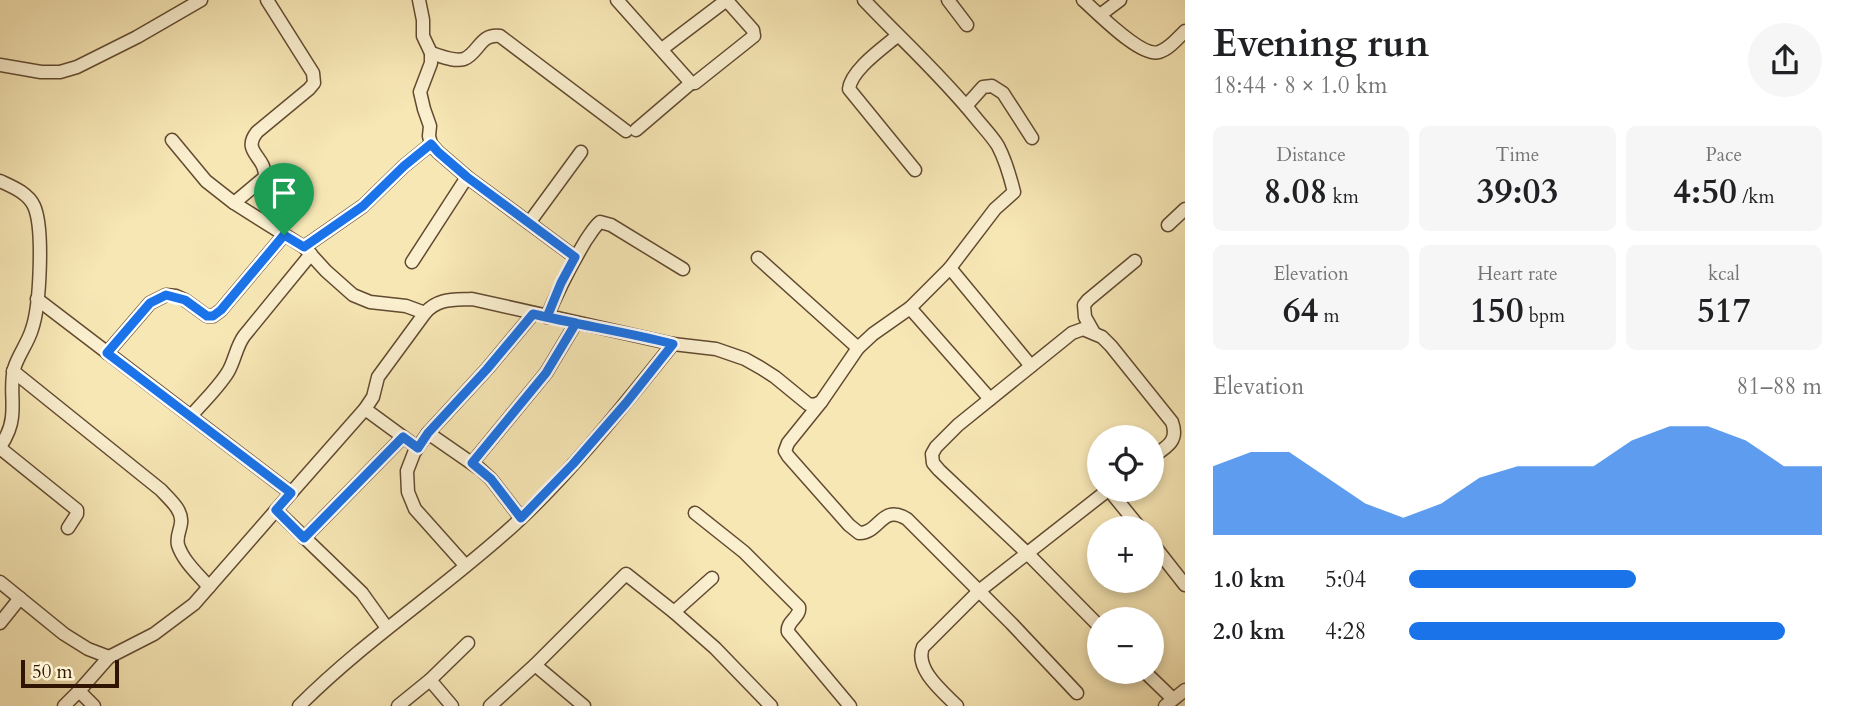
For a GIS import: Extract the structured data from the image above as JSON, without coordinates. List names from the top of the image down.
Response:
{
  "scale_bar": "50 m",
  "page": {
    "heading": ["Evening run", "18:44 · 8 × 1.0 km"],
    "stats": [
      ["Distance", "8.08 km"],
      ["Time", "39:03"],
      ["Pace", "4:50 /km"],
      ["Elevation", "64 m"],
      ["Heart rate", "150 bpm"],
      ["kcal", "517"]
    ],
    "chart": ["Elevation", "81–88 m"],
    "map_buttons": ["+", "−"],
    "list": [
      {
        "name": "1.0 km",
        "note": "5:04"
      },
      {
        "name": "2.0 km",
        "note": "4:28"
      }
    ],
    "scale": "50 m"
  }
}
